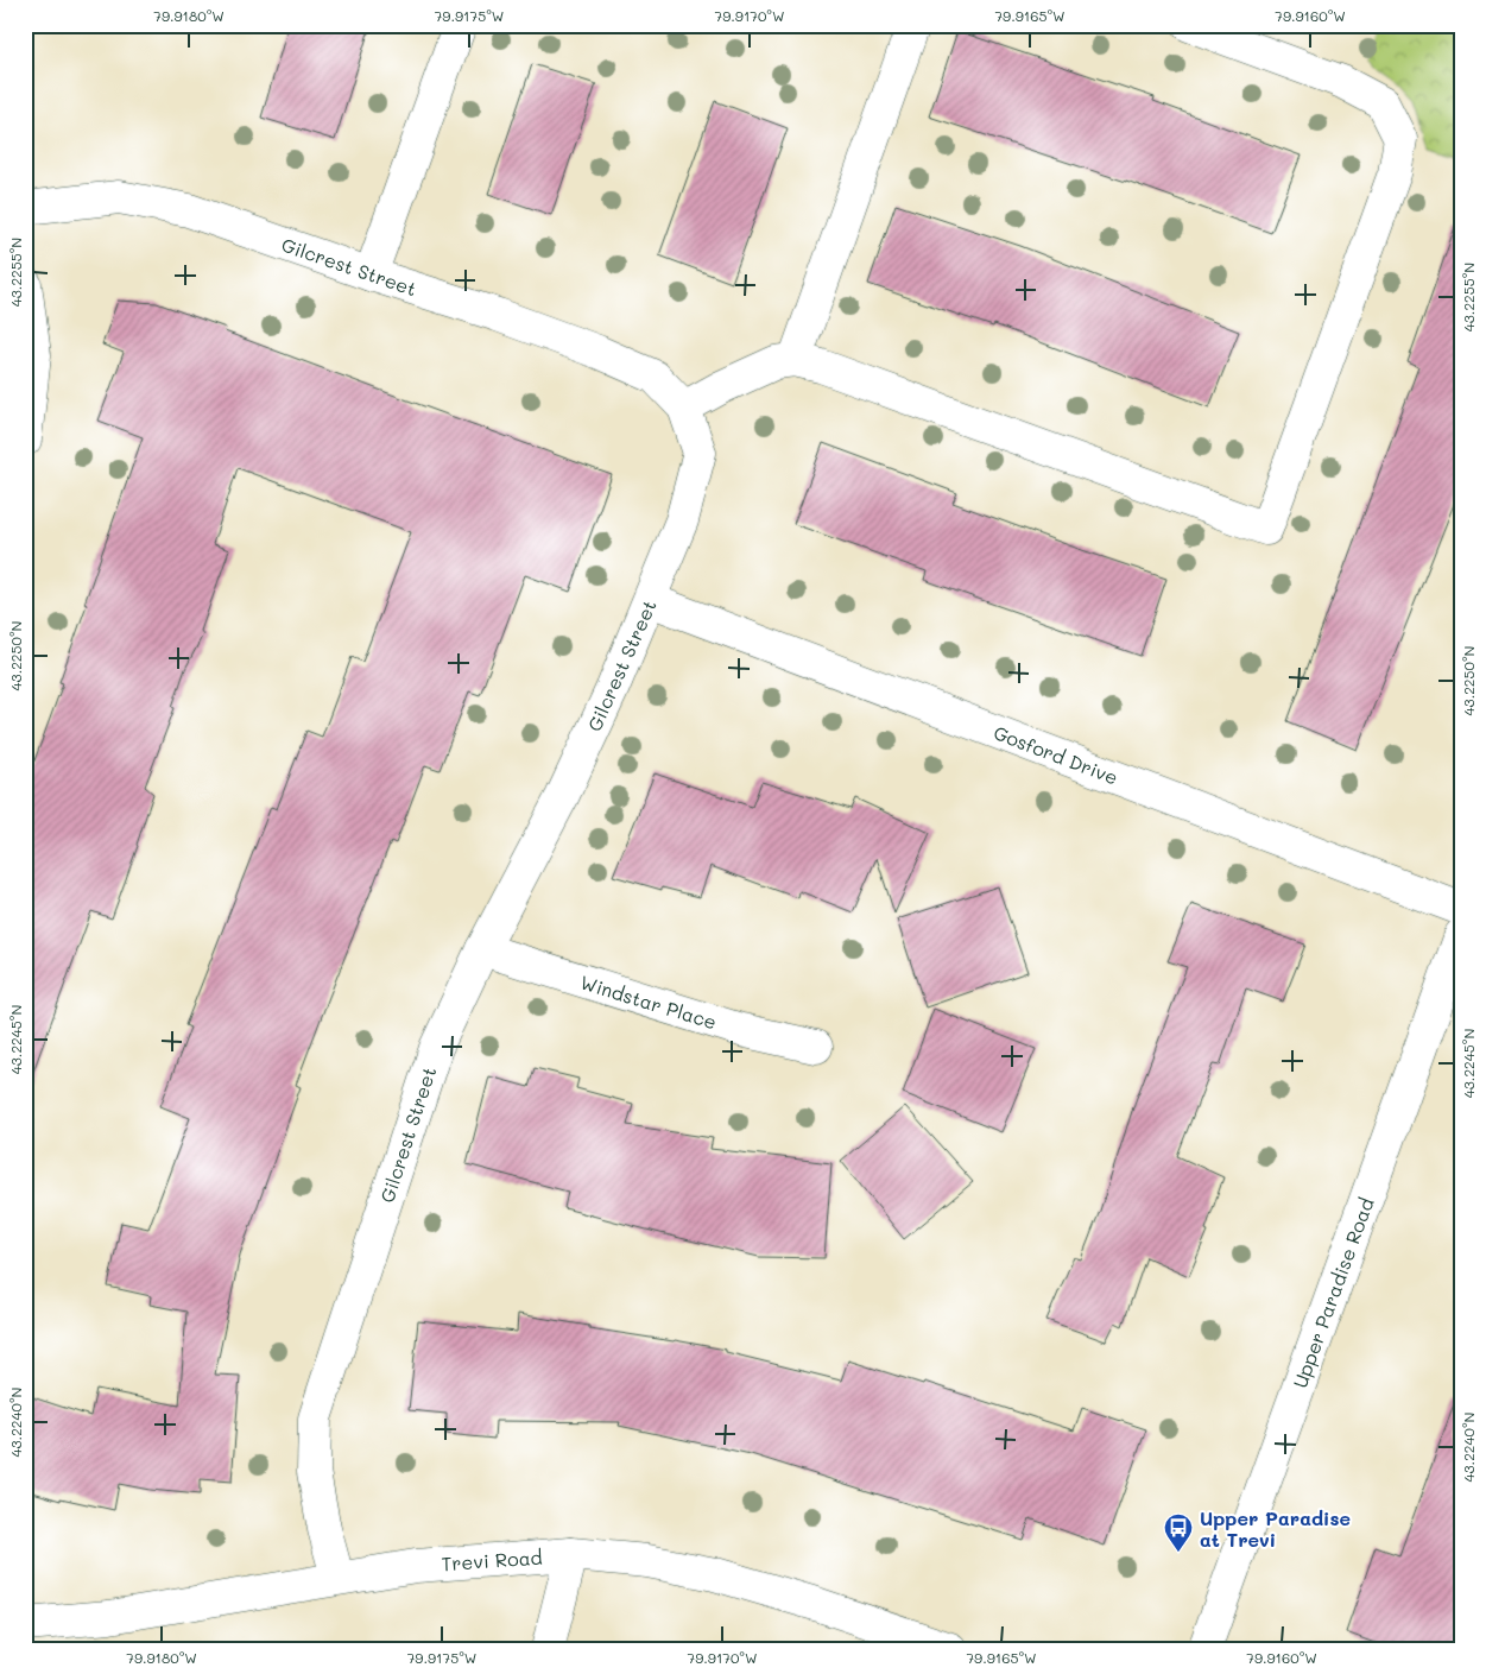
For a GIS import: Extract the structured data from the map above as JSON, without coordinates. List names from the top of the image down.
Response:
{
  "streets": {
    "street": [
      "Gilcrest Street",
      "Gosford Drive",
      "Windstar Place",
      "Upper Paradise Road",
      "Trevi Road"
    ]
  },
  "crossings": [
    ["Gilcrest Street", "Gosford Drive"],
    ["Gilcrest Street", "Windstar Place"],
    ["Gilcrest Street", "Trevi Road"]
  ],
  "places": {
    "bus stop": ["Upper Paradise at Trevi"]
  },
  "coordinates": [
    "79.9180°W",
    "79.9175°W",
    "79.9170°W",
    "79.9165°W",
    "79.9160°W",
    "43.2255°N",
    "43.2250°N",
    "43.2245°N",
    "43.2240°N"
  ]
}
